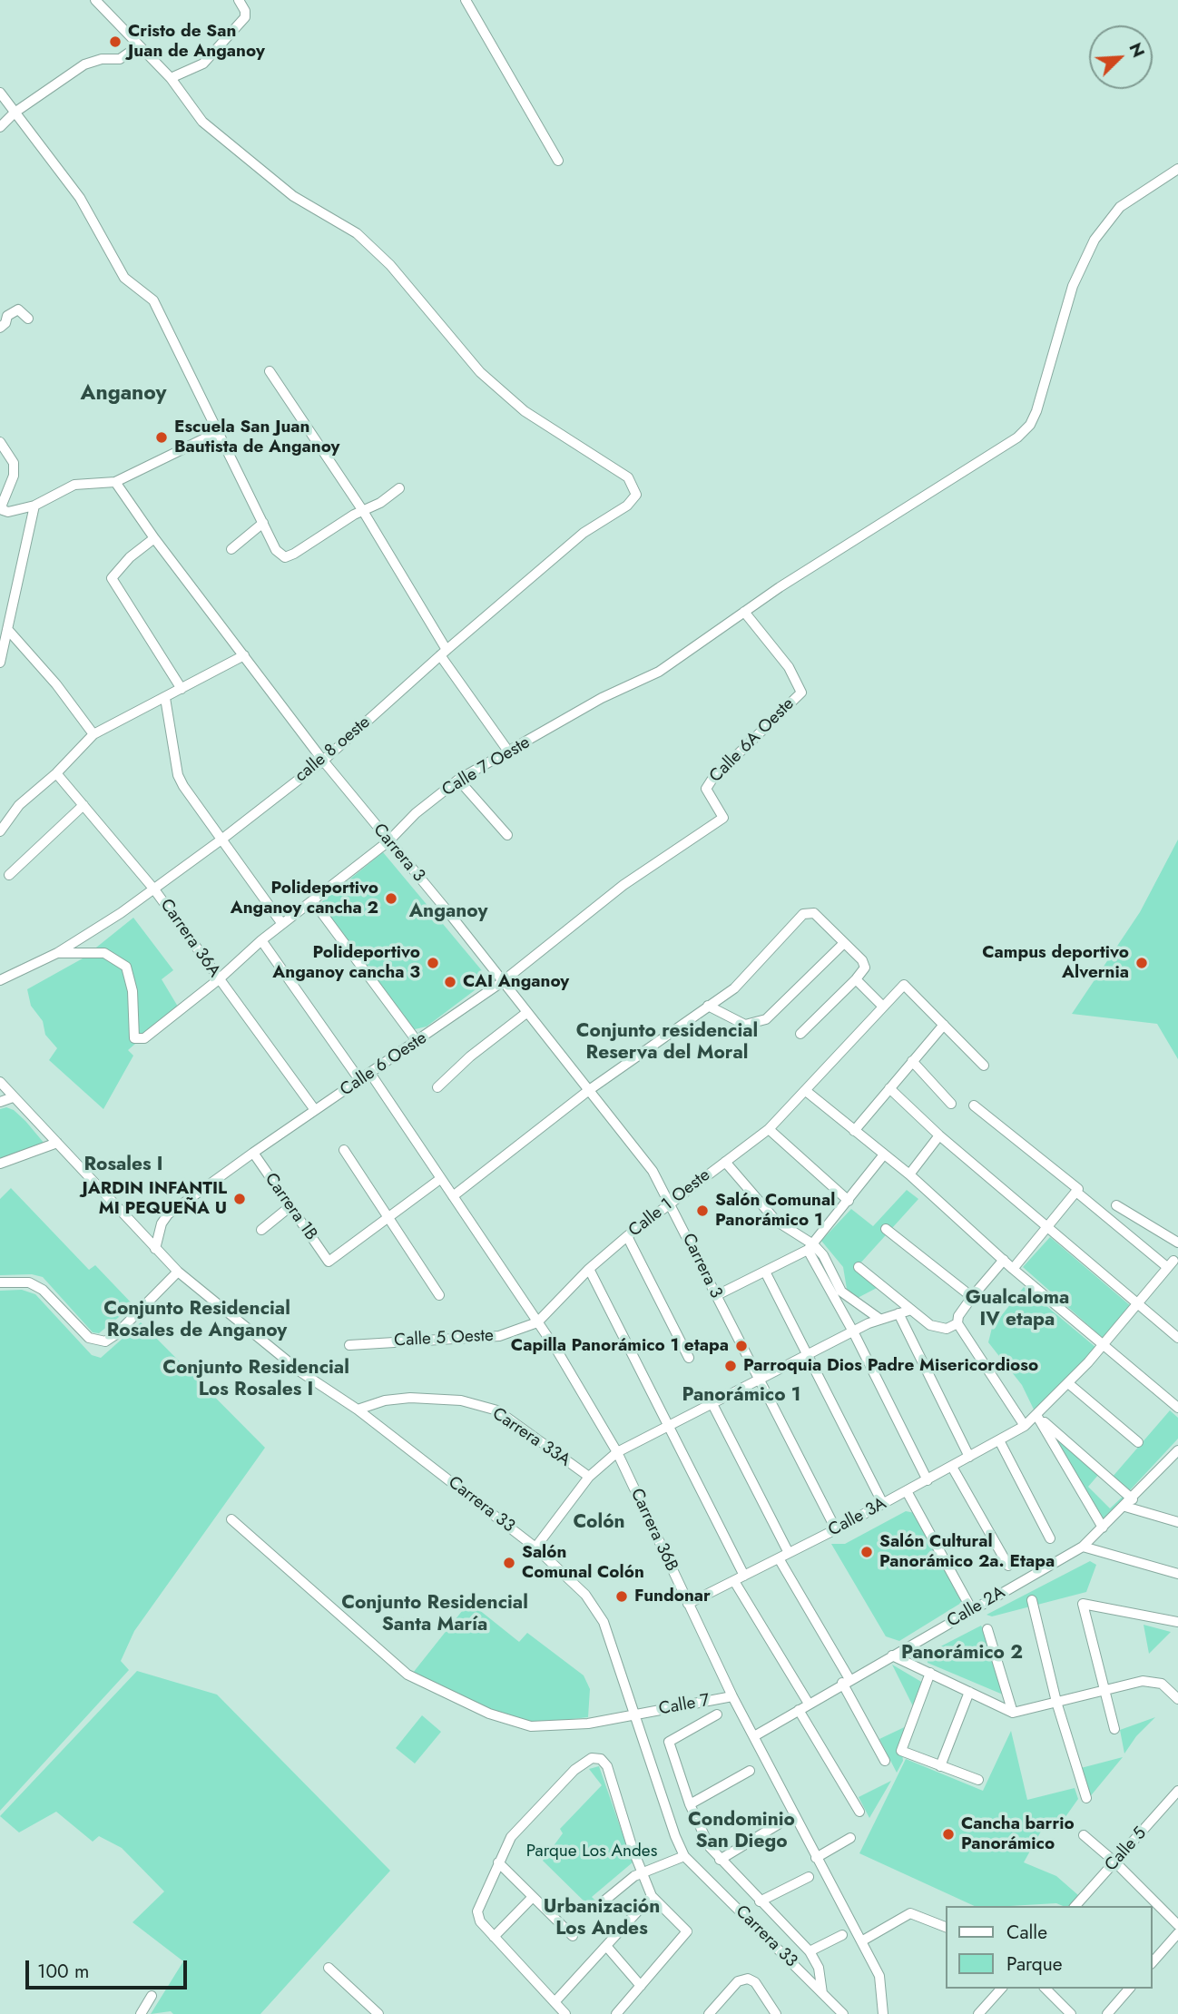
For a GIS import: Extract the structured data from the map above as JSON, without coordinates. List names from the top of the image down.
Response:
{
  "streets": {
    "street": [
      "Calle 6A Oeste",
      "calle 8 oeste",
      "Calle 7 Oeste",
      "Carrera 3",
      "Carrera 36A",
      "Calle 6 Oeste",
      "Calle 1 Oeste",
      "Carrera 1B",
      "Calle 5 Oeste",
      "Carrera 33A",
      "Carrera 33",
      "Calle 3A",
      "Carrera 36B",
      "Calle 2A",
      "Calle 7",
      "Calle 5"
    ]
  },
  "crossings": [
    ["Calle 6A Oeste", "Calle 7 Oeste"],
    ["Calle 6A Oeste", "Calle 6 Oeste"],
    ["calle 8 oeste", "Calle 7 Oeste"],
    ["calle 8 oeste", "Carrera 3"],
    ["calle 8 oeste", "Carrera 36A"],
    ["Calle 7 Oeste", "Carrera 3"],
    ["Calle 7 Oeste", "Carrera 36A"],
    ["Carrera 3", "Calle 6 Oeste"],
    ["Carrera 3", "Calle 1 Oeste"],
    ["Carrera 3", "Calle 3A"],
    ["Carrera 36A", "Calle 6 Oeste"],
    ["Calle 6 Oeste", "Carrera 1B"],
    ["Calle 6 Oeste", "Carrera 33"],
    ["Calle 6 Oeste", "Carrera 36B"],
    ["Calle 1 Oeste", "Calle 5 Oeste"],
    ["Calle 1 Oeste", "Carrera 36B"],
    ["Calle 5 Oeste", "Carrera 36B"],
    ["Carrera 33A", "Carrera 33"],
    ["Carrera 33", "Calle 7"],
    ["Calle 3A", "Carrera 36B"],
    ["Carrera 36B", "Calle 2A"],
    ["Carrera 36B", "Calle 7"]
  ],
  "districts": [
    "Anganoy",
    "Anganoy",
    "Conjunto residencial Reserva del Moral",
    "Rosales I",
    "Gualcaloma IV etapa",
    "Conjunto Residencial Rosales de Anganoy",
    "Conjunto Residencial Los Rosales I",
    "Panorámico 1",
    "Colón",
    "Conjunto Residencial Santa María",
    "Panorámico 2",
    "Condominio San Diego",
    "Urbanización Los Andes"
  ],
  "parks": ["Parque Los Andes"],
  "places": [
    "Cristo de San Juan de Anganoy",
    "Escuela San Juan Bautista de Anganoy",
    "Polideportivo Anganoy cancha 2",
    "Polideportivo Anganoy cancha 3",
    "Campus deportivo Alvernia",
    "CAI Anganoy",
    "JARDIN INFANTIL MI PEQUEÑA U",
    "Salón Comunal Panorámico 1",
    "Capilla Panorámico 1 etapa",
    "Parroquia Dios Padre Misericordioso",
    "Salón Cultural Panorámico 2a. Etapa",
    "Salón Comunal Colón",
    "Fundonar",
    "Cancha barrio Panorámico"
  ],
  "legend": ["Calle", "Parque"],
  "scale_bar": "100 m",
  "north": "top right"
}
